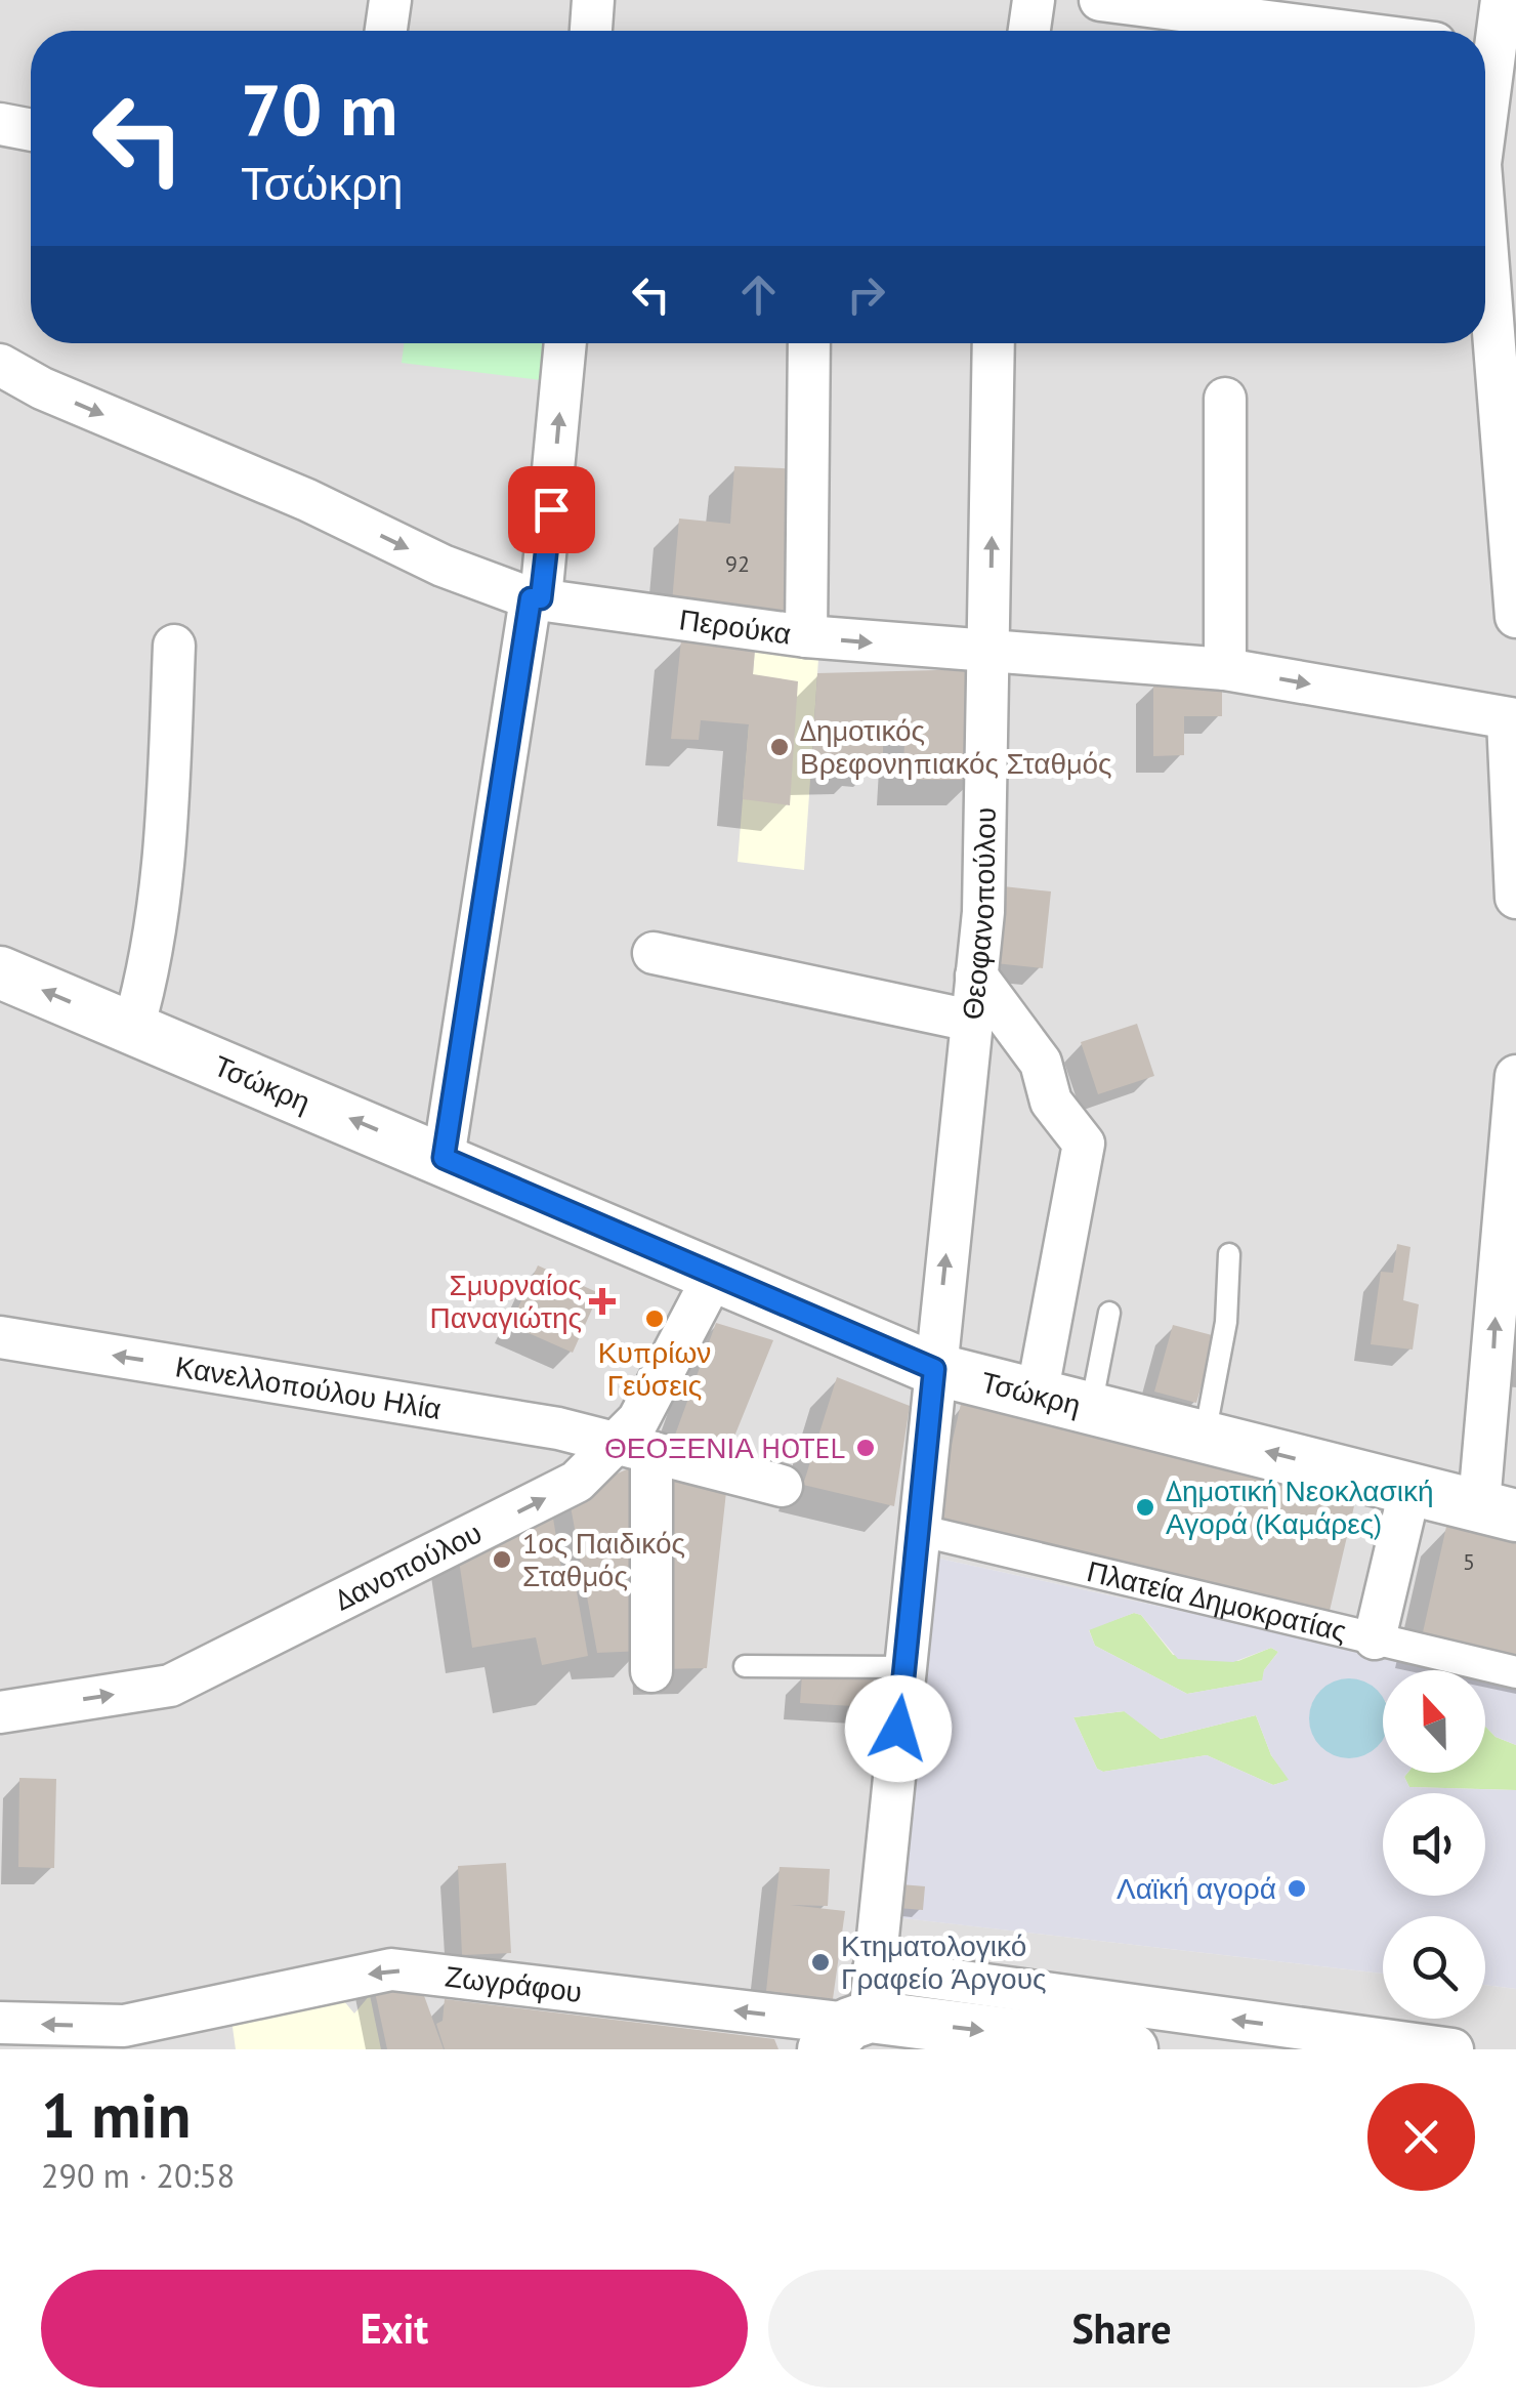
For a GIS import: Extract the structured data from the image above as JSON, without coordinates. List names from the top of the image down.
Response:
{
  "streets": {
    "street": [
      "Περούκα",
      "Θεοφανοπούλου",
      "Τσώκρη",
      "Κανελλοπούλου Ηλία",
      "Δανοπούλου",
      "Πλατεία Δημοκρατίας",
      "Ζωγράφου"
    ]
  },
  "crossings": [
    ["Περούκα", "Θεοφανοπούλου"],
    ["Θεοφανοπούλου", "Τσώκρη"],
    ["Θεοφανοπούλου", "Πλατεία Δημοκρατίας"],
    ["Θεοφανοπούλου", "Ζωγράφου"],
    ["Τσώκρη", "Δανοπούλου"],
    ["Κανελλοπούλου Ηλία", "Δανοπούλου"]
  ],
  "one_way": [
    "Περούκα",
    "Τσώκρη",
    "Κανελλοπούλου Ηλία",
    "Δανοπούλου",
    "Ζωγράφου"
  ],
  "places": {
    "other": [
      "Δημοτικός Βρεφονηπιακός Σταθμός",
      "Κυπρίων Γεύσεις",
      "ΘΕΟΞΕΝΙΑ HOTEL",
      "Δημοτική Νεοκλασική Αγορά (Καμάρες)",
      "1ος Παιδικός Σταθμός",
      "Λαϊκή αγορά",
      "Κτηματολογικό Γραφείο Άργους"
    ],
    "health": ["Σμυρναίος Παναγιώτης"]
  },
  "house_numbers": ["92", "5"],
  "north": "top",
  "page": {
    "turn": ["70 m", "Τσώκρη"],
    "heading": ["1 min", "290 m · 20:58"],
    "buttons": ["Exit", "Share"]
  }
}
